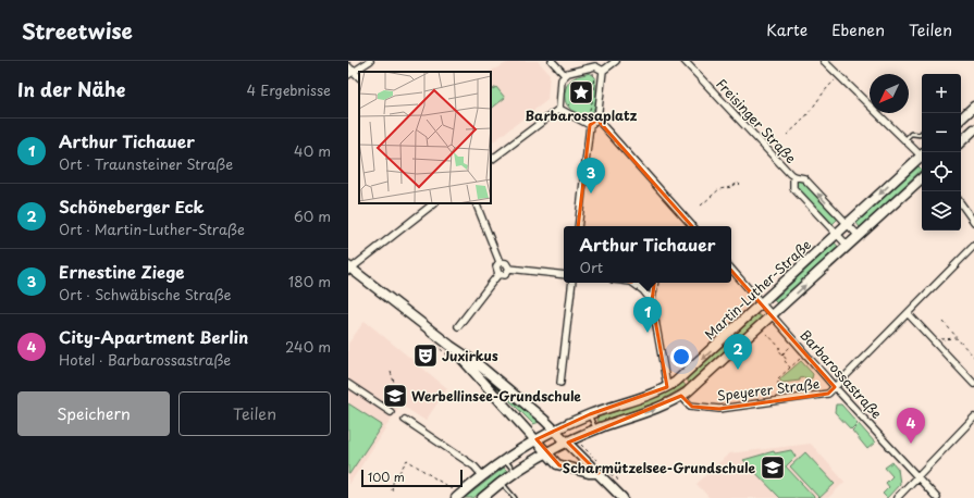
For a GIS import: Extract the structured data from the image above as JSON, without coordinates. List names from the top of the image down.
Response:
{
  "streets": {
    "main road": ["Martin-Luther-Straße"],
    "street": ["Freisinger Straße", "Barbarossastraße", "Speyerer Straße"]
  },
  "crossings": [
    ["Freisinger Straße", "Martin-Luther-Straße"],
    ["Martin-Luther-Straße", "Barbarossastraße"],
    ["Barbarossastraße", "Speyerer Straße"]
  ],
  "places": {
    "place": ["Barbarossaplatz"],
    "theatre": ["Juxirkus"],
    "school or university": ["Werbellinsee-Grundschule", "Scharmützelsee-Grundschule"]
  },
  "scale_bar": "100 m",
  "north": "bottom left",
  "page": {
    "header": "Streetwise",
    "nav": ["Karte", "Ebenen", "Teilen"],
    "heading": ["In der Nähe", "4 Ergebnisse"],
    "map_buttons": ["+", "−"],
    "list": [
      {
        "mark": "1",
        "name": "Arthur Tichauer",
        "note": "Ort · Traunsteiner Straße",
        "value": "40 m"
      },
      {
        "mark": "2",
        "name": "Schöneberger Eck",
        "note": "Ort · Martin-Luther-Straße",
        "value": "60 m"
      },
      {
        "mark": "3",
        "name": "Ernestine Ziege",
        "note": "Ort · Schwäbische Straße",
        "value": "180 m"
      },
      {
        "mark": "4",
        "name": "City-Apartment Berlin",
        "note": "Hotel · Barbarossastraße",
        "value": "240 m"
      }
    ],
    "pins": [
      "3",
      "1",
      "2",
      "4"
    ],
    "popup": ["Arthur Tichauer", "Ort"],
    "buttons": ["Speichern", "Teilen"],
    "scale": "100 m"
  }
}
